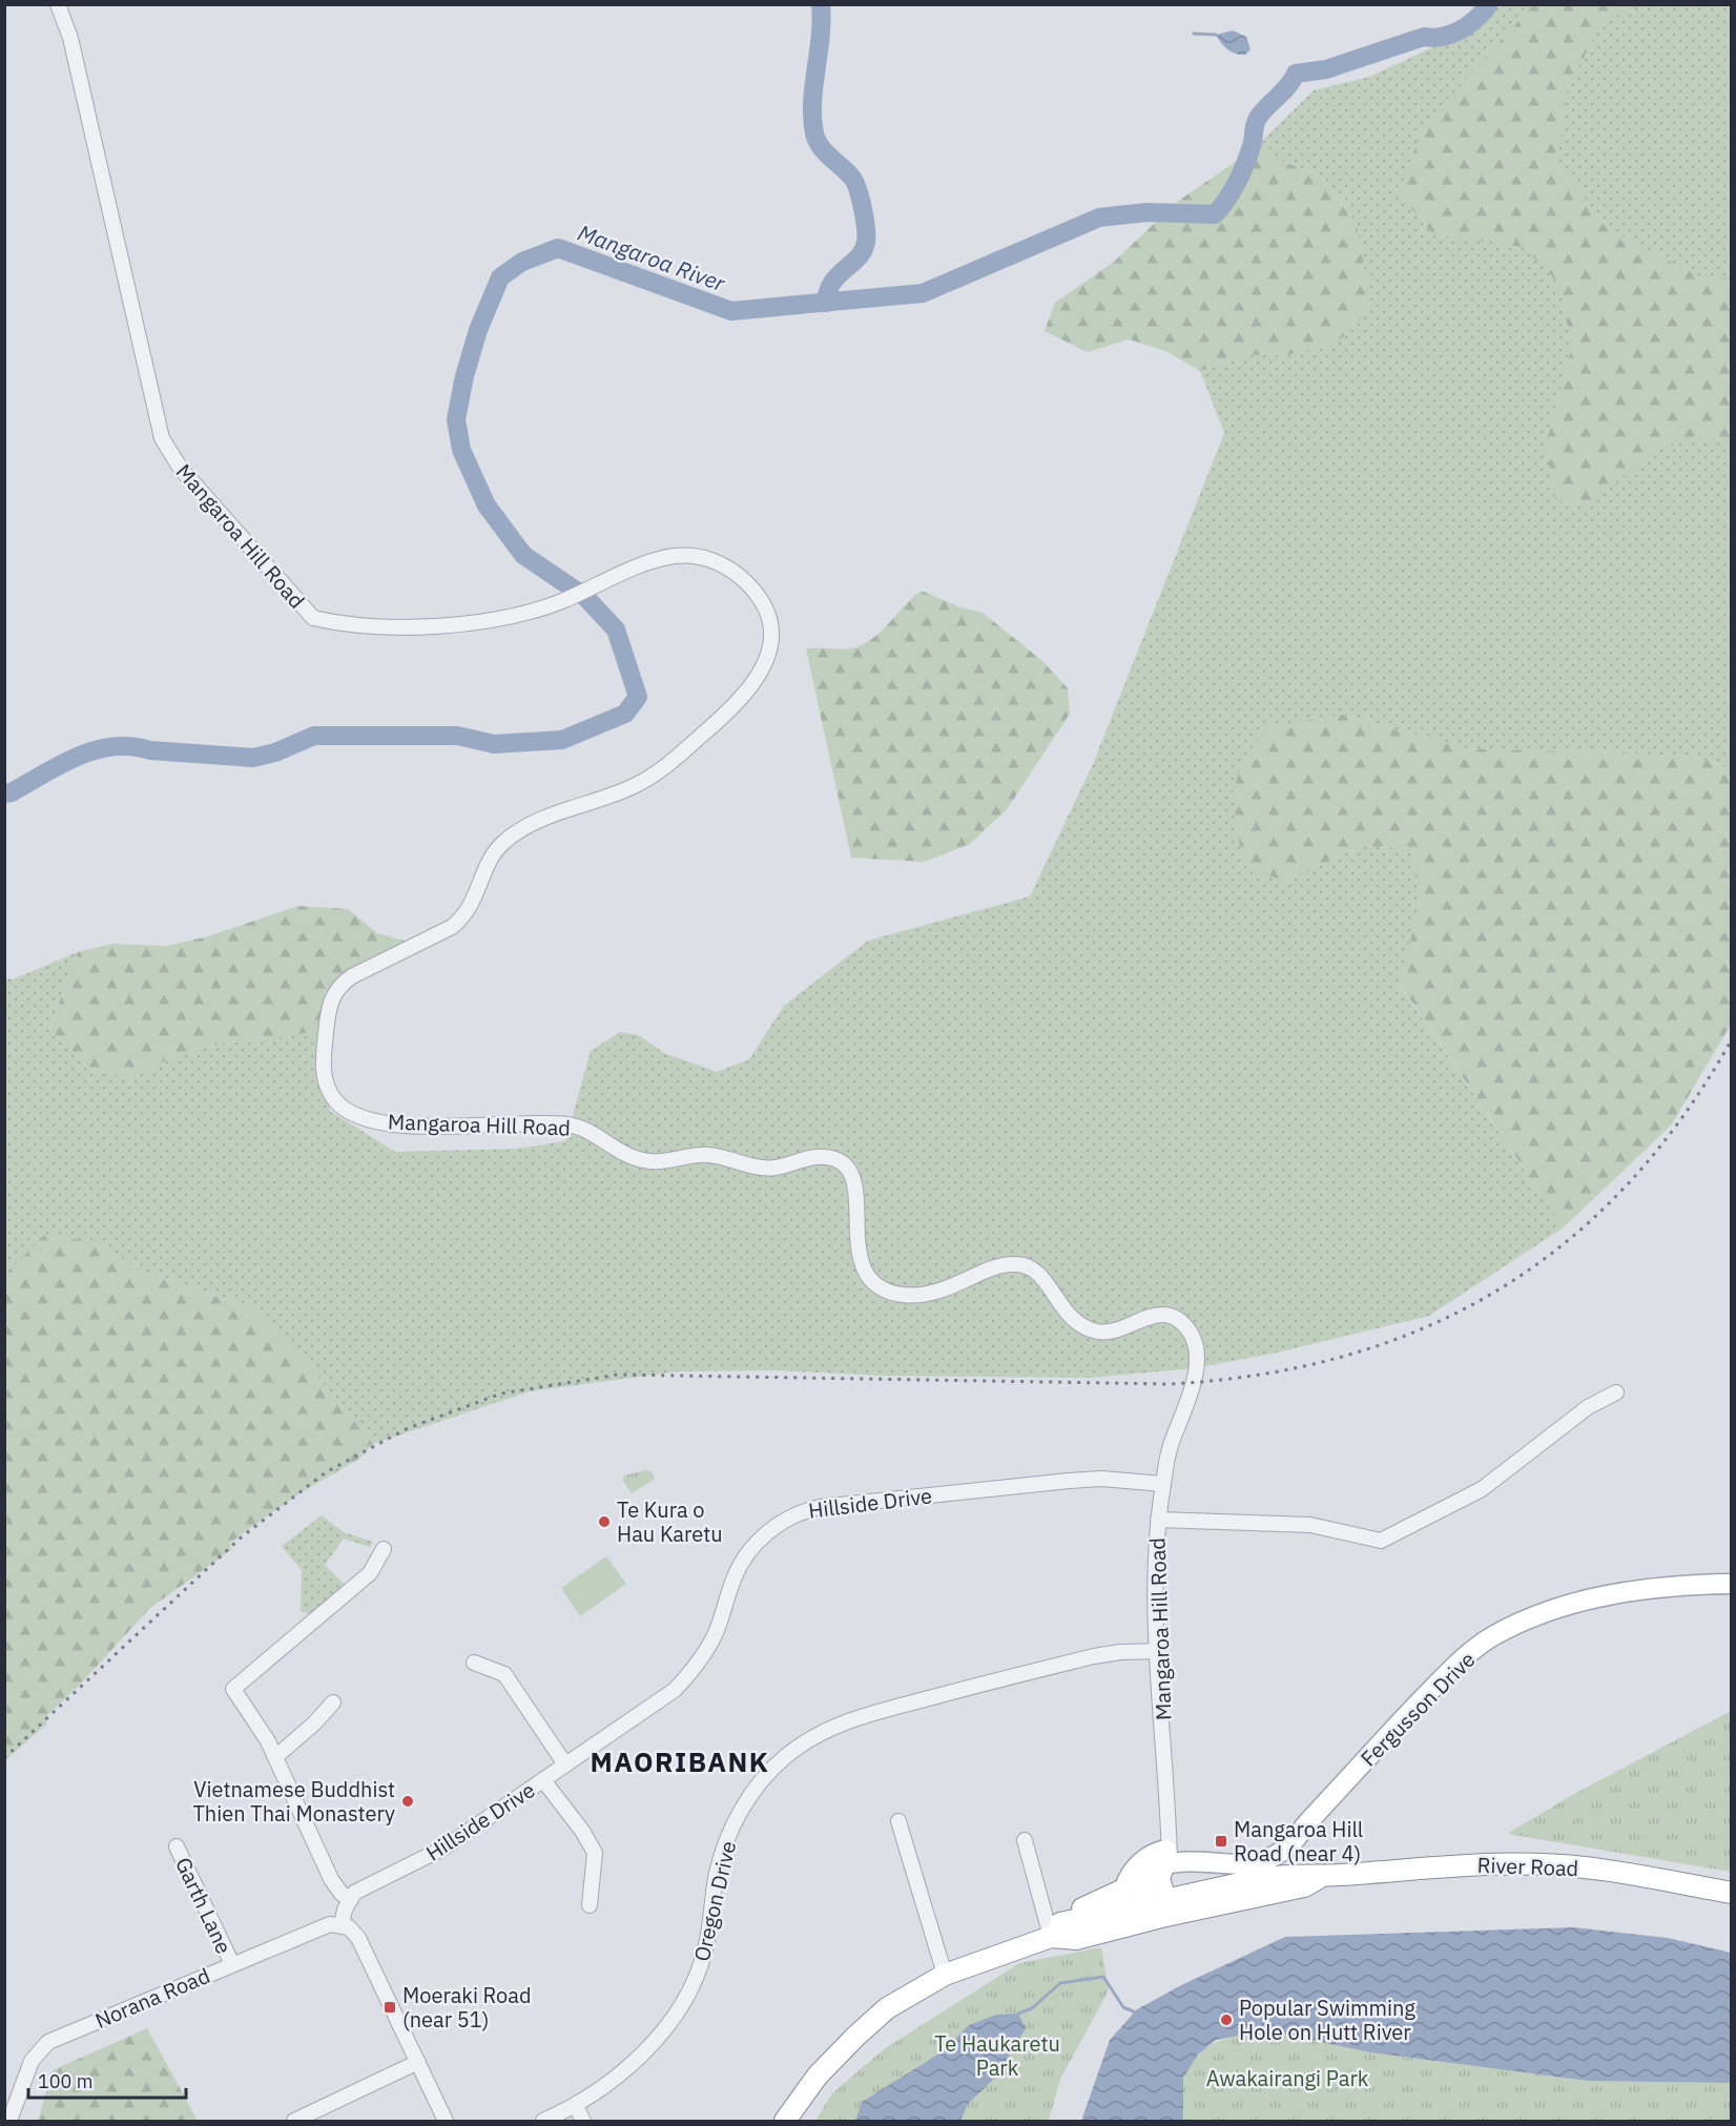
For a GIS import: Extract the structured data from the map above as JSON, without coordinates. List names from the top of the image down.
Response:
{
  "streets": {
    "highway": ["River Road"],
    "main road": ["Fergusson Drive"],
    "street": [
      "Mangaroa Hill Road",
      "Hillside Drive",
      "Oregon Drive",
      "Garth Lane",
      "Norana Road"
    ]
  },
  "crossings": [
    ["Mangaroa Hill Road", "Hillside Drive"],
    ["Mangaroa Hill Road", "Fergusson Drive"],
    ["Mangaroa Hill Road", "Oregon Drive"],
    ["Garth Lane", "Norana Road"]
  ],
  "districts": ["MAORIBANK"],
  "water": ["Mangaroa River"],
  "parks": ["Te Haukaretu Park", "Awakairangi Park"],
  "places": {
    "other": ["Te Kura o Hau Karetu", "Vietnamese Buddhist Thien Thai Monastery", "Popular Swimming Hole on Hutt River"],
    "transit": ["Mangaroa Hill Road (near 4)", "Moeraki Road (near 51)"]
  },
  "scale_bar": "100 m"
}
